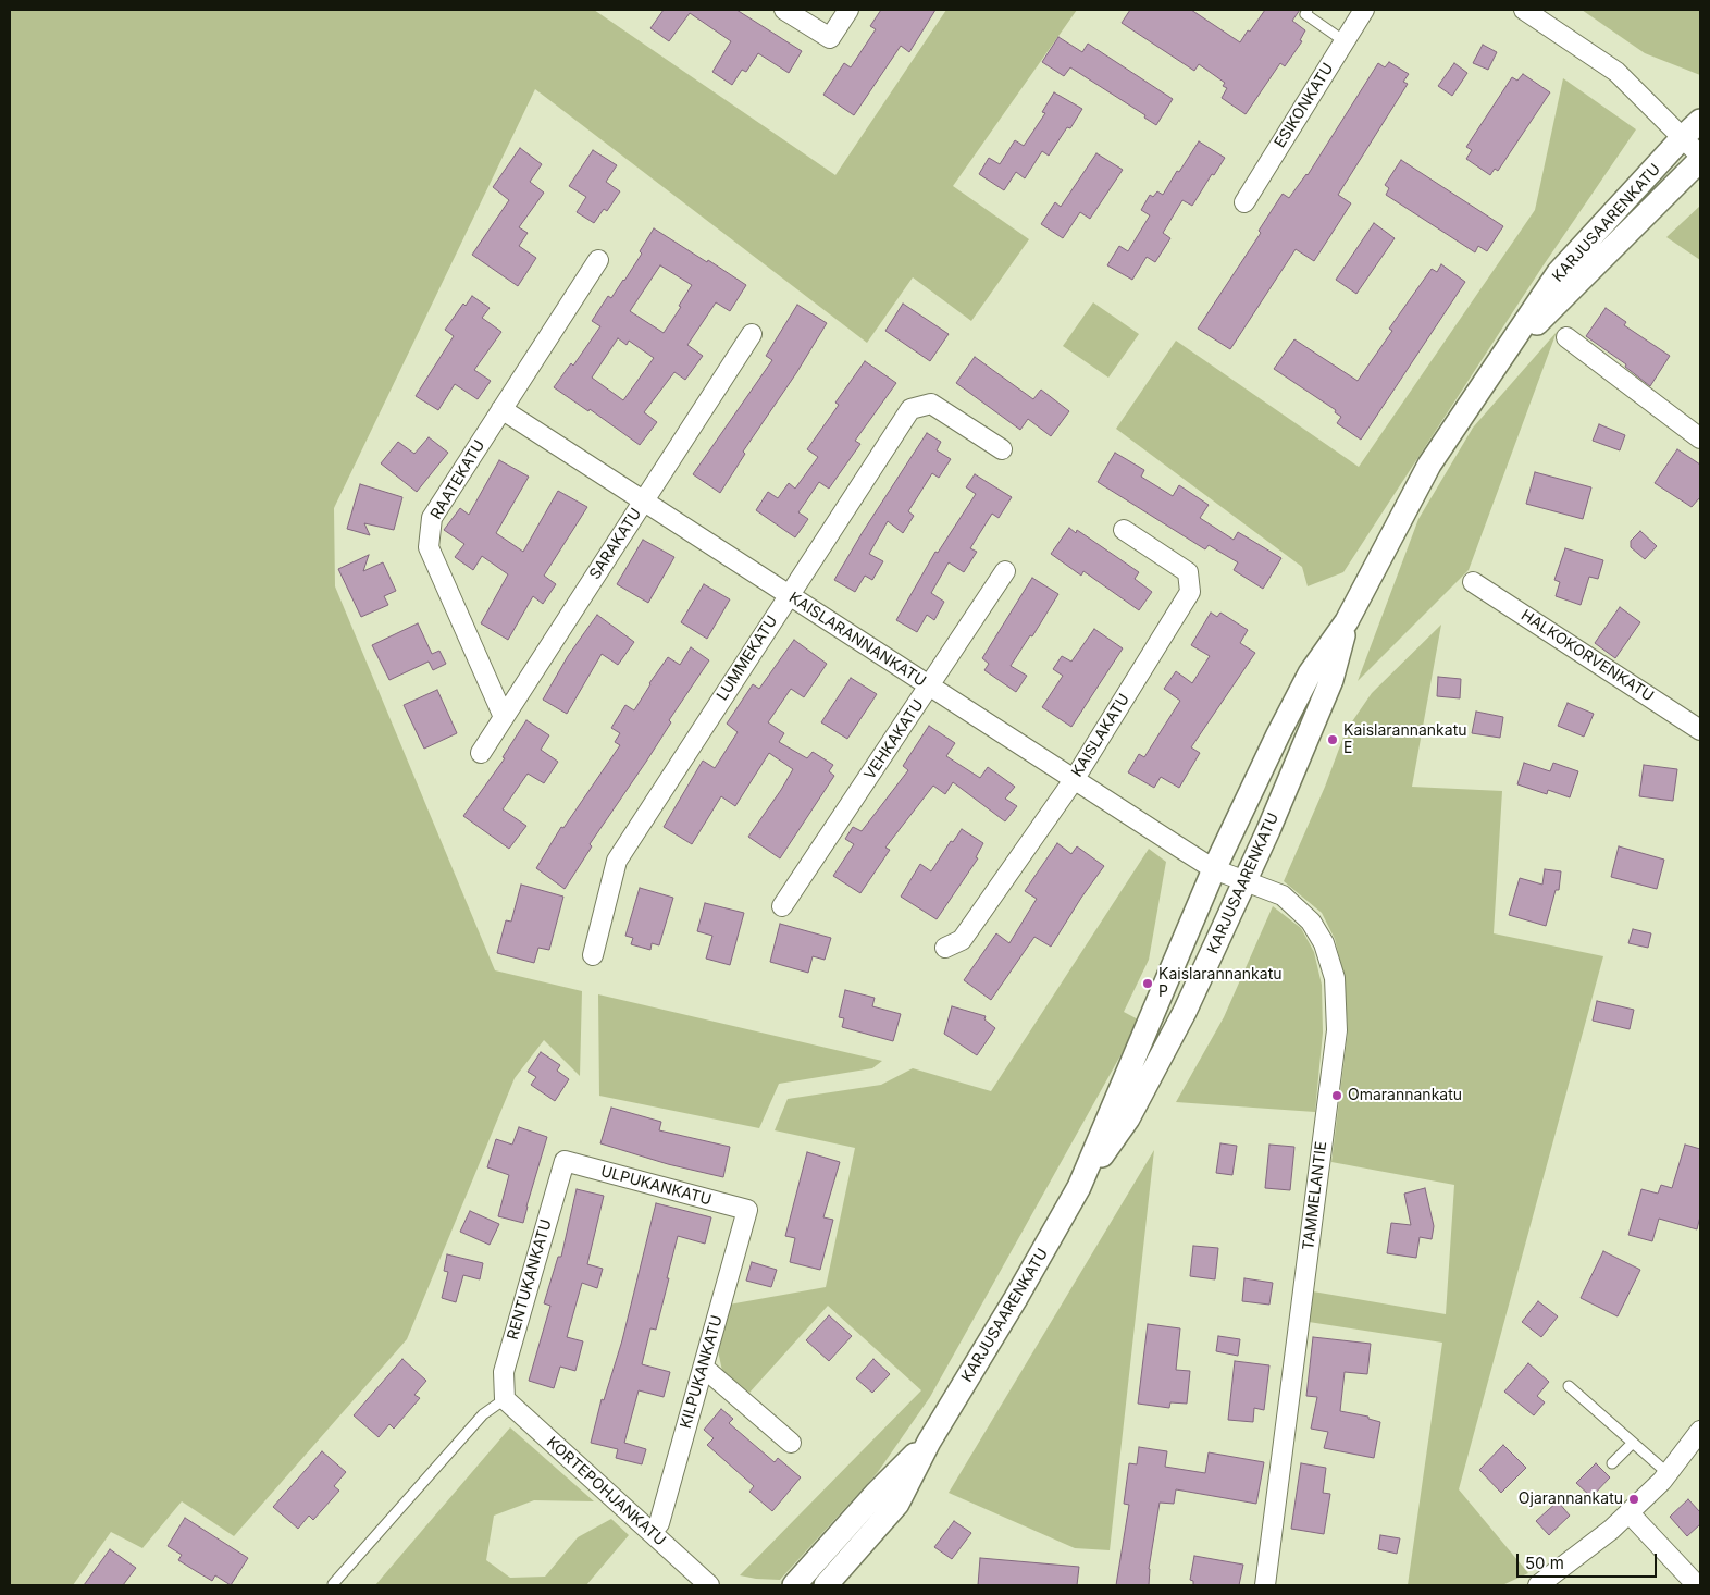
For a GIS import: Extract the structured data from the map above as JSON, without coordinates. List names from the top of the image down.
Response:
{
  "streets": {
    "street": [
      "ESIKONKATU",
      "KARJUSAARENKATU",
      "RAATEKATU",
      "SARAKATU",
      "KAISLARANNANKATU",
      "HALKOKORVENKATU",
      "LUMMEKATU",
      "KAISLAKATU",
      "VEHKAKATU",
      "ULPUKANKATU",
      "TAMMELANTIE",
      "RENTUKANKATU",
      "KILPUKANKATU",
      "KORTEPOHJANKATU"
    ]
  },
  "crossings": [
    ["KARJUSAARENKATU", "KAISLARANNANKATU"],
    ["KARJUSAARENKATU", "TAMMELANTIE"],
    ["RAATEKATU", "SARAKATU"],
    ["RAATEKATU", "KAISLARANNANKATU"],
    ["SARAKATU", "KAISLARANNANKATU"],
    ["KAISLARANNANKATU", "LUMMEKATU"],
    ["KAISLARANNANKATU", "KAISLAKATU"],
    ["KAISLARANNANKATU", "VEHKAKATU"],
    ["KAISLARANNANKATU", "TAMMELANTIE"],
    ["ULPUKANKATU", "RENTUKANKATU"],
    ["ULPUKANKATU", "KILPUKANKATU"],
    ["RENTUKANKATU", "KORTEPOHJANKATU"],
    ["KILPUKANKATU", "KORTEPOHJANKATU"]
  ],
  "places": [
    "Kaislarannankatu E",
    "Kaislarannankatu P",
    "Omarannankatu",
    "Ojarannankatu"
  ],
  "scale_bar": "50 m"
}
